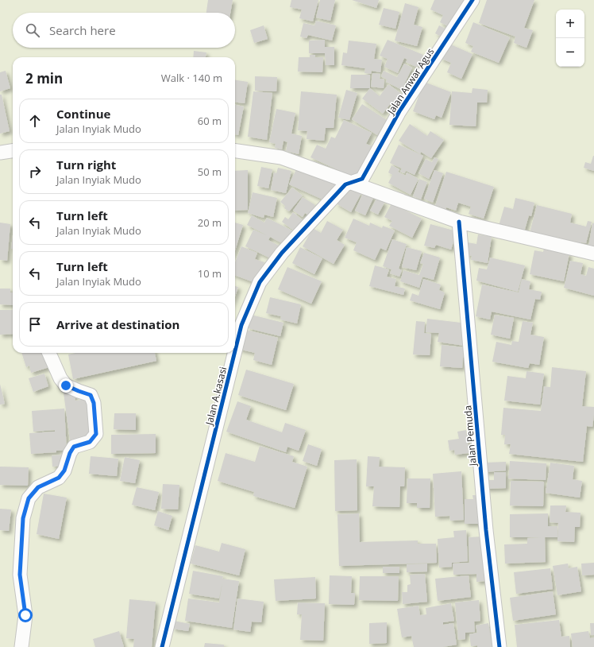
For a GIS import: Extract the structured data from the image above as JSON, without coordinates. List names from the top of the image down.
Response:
{
  "streets": {
    "street": ["Jalan Anwar Agus", "Jalan A.kasasi", "Jalan Pemuda"]
  },
  "crossings": [
    ["Jalan Anwar Agus", "Jalan A.kasasi"]
  ],
  "page": {
    "map_buttons": ["+", "−"],
    "search": "Search here",
    "heading": ["2 min", "Walk · 140 m"],
    "list": [
      ["Continue", "Jalan Inyiak Mudo", "60 m"],
      ["Turn right", "Jalan Inyiak Mudo", "50 m"],
      ["Turn left", "Jalan Inyiak Mudo", "20 m"],
      ["Turn left", "Jalan Inyiak Mudo", "10 m"],
      "Arrive at destination"
    ]
  }
}
